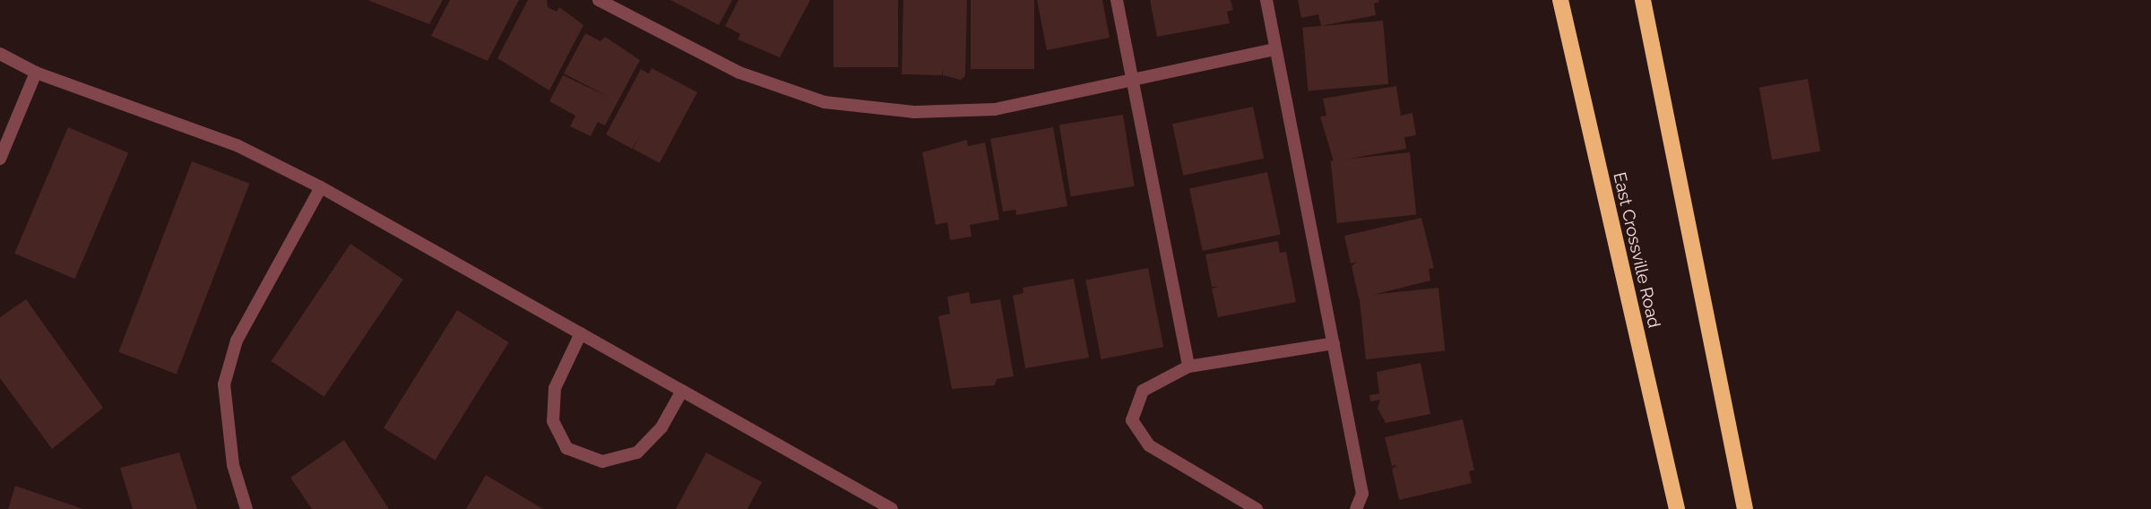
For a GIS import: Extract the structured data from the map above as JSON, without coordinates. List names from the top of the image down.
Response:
{
  "streets": {
    "main road": ["East Crossville Road"]
  }
}
